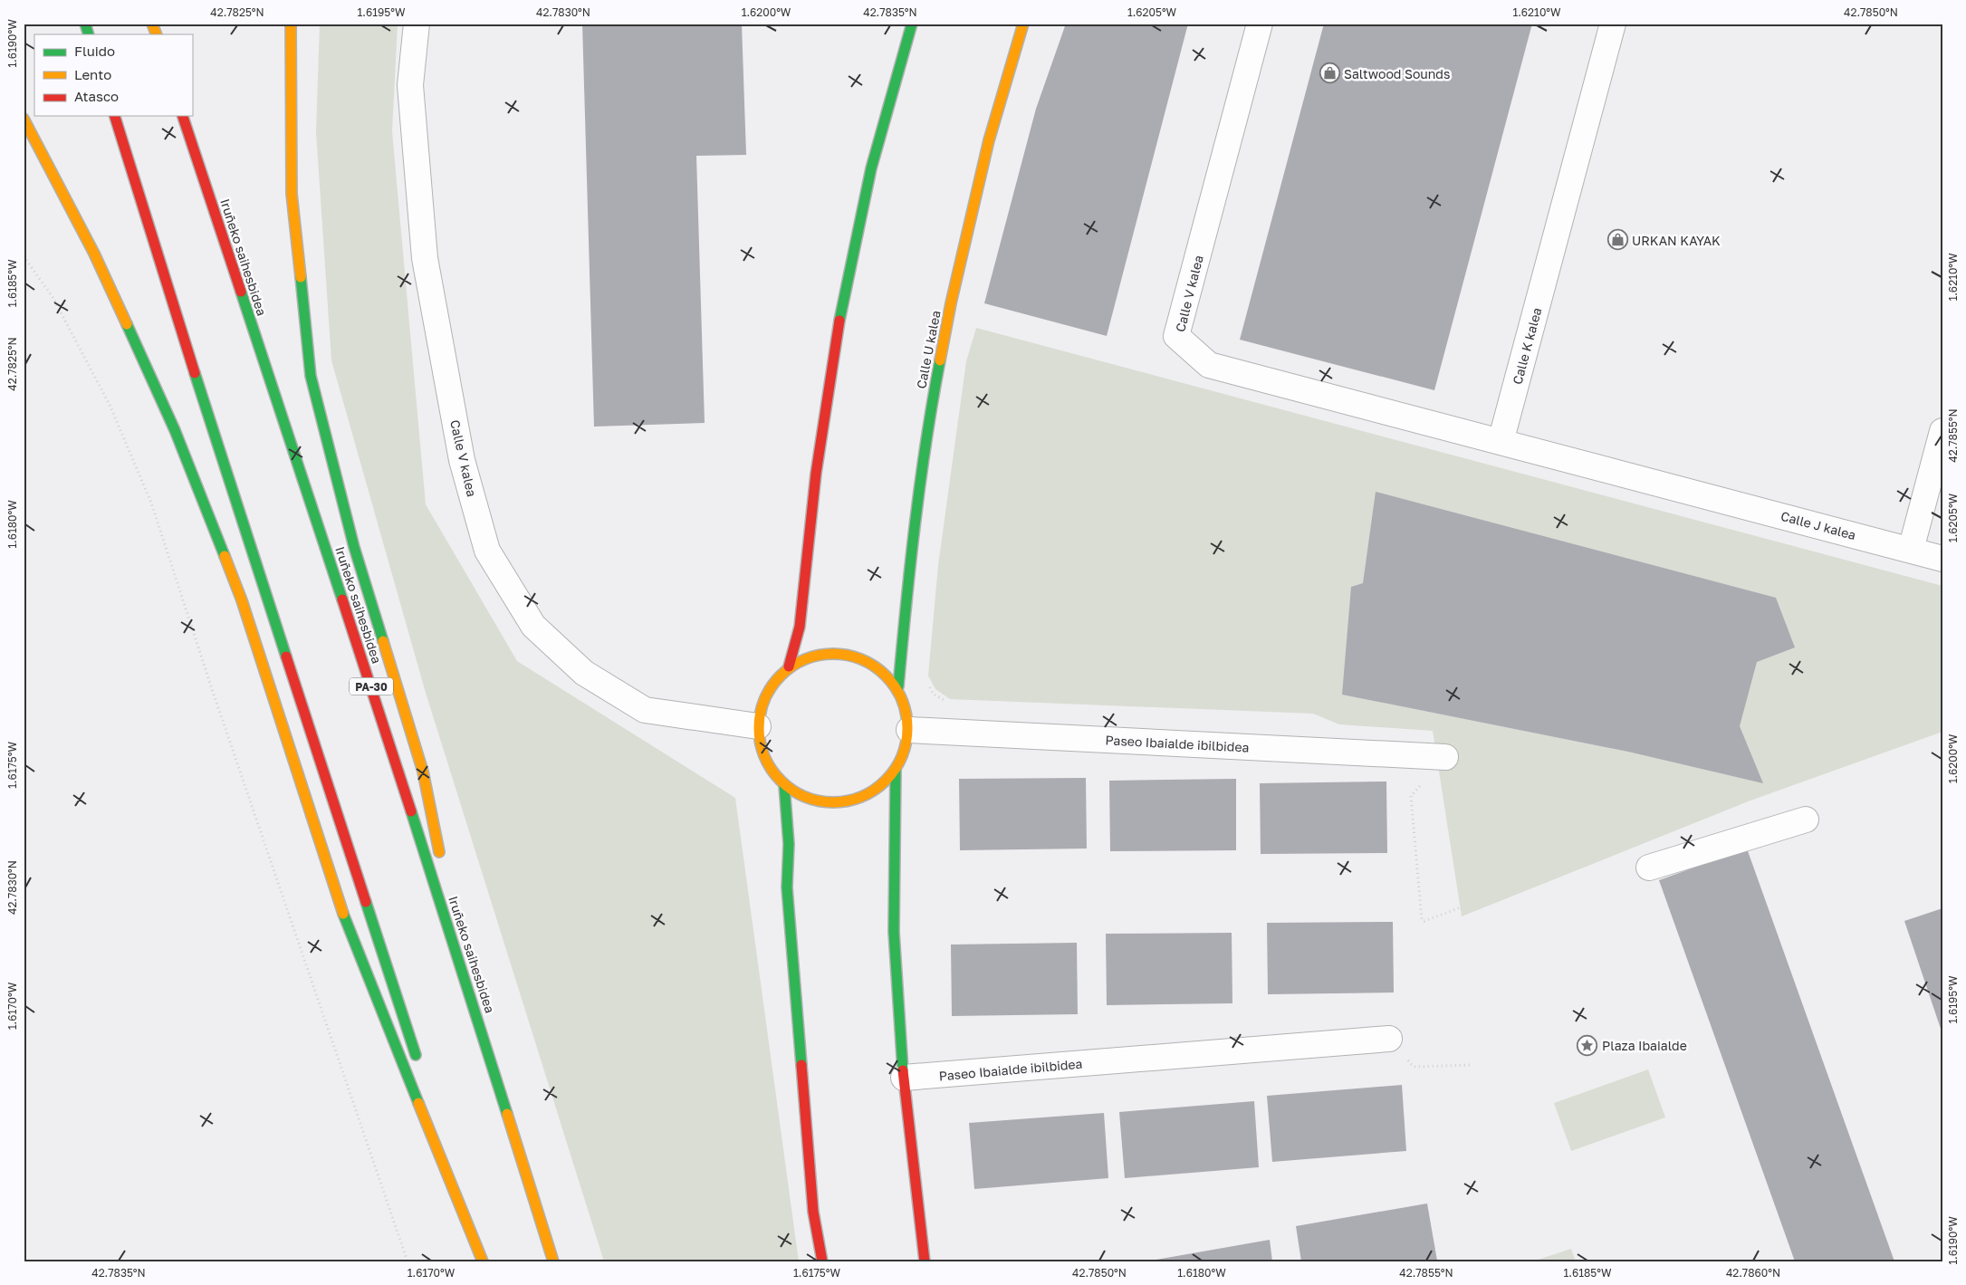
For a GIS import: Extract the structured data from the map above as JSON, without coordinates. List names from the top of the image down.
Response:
{
  "streets": {
    "main road": ["Iruñeko saihesbidea", "Calle U kalea", "PA-30"],
    "street": [
      "Calle V kalea",
      "Calle K kalea",
      "Calle J kalea",
      "Paseo Ibaialde ibilbidea"
    ]
  },
  "crossings": [
    ["Calle V kalea", "Calle K kalea"],
    ["Calle V kalea", "Calle U kalea"],
    ["Calle V kalea", "Calle J kalea"],
    ["Calle V kalea", "Paseo Ibaialde ibilbidea"],
    ["Calle K kalea", "Calle J kalea"],
    ["Calle U kalea", "Paseo Ibaialde ibilbidea"]
  ],
  "places": {
    "shop": ["Saltwood Sounds", "URKAN KAYAK"],
    "place": ["Plaza Ibaialde"]
  },
  "legend": ["Fluido", "Lento", "Atasco"],
  "coordinates": [
    "42.7825°N",
    "1.6195°W",
    "42.7830°N",
    "1.6200°W",
    "42.7835°N",
    "1.6205°W",
    "1.6210°W",
    "42.7850°N",
    "1.6190°W",
    "1.6185°W",
    "42.7855°N",
    "1.6180°W",
    "1.6175°W",
    "1.6170°W",
    "42.7860°N"
  ]
}
